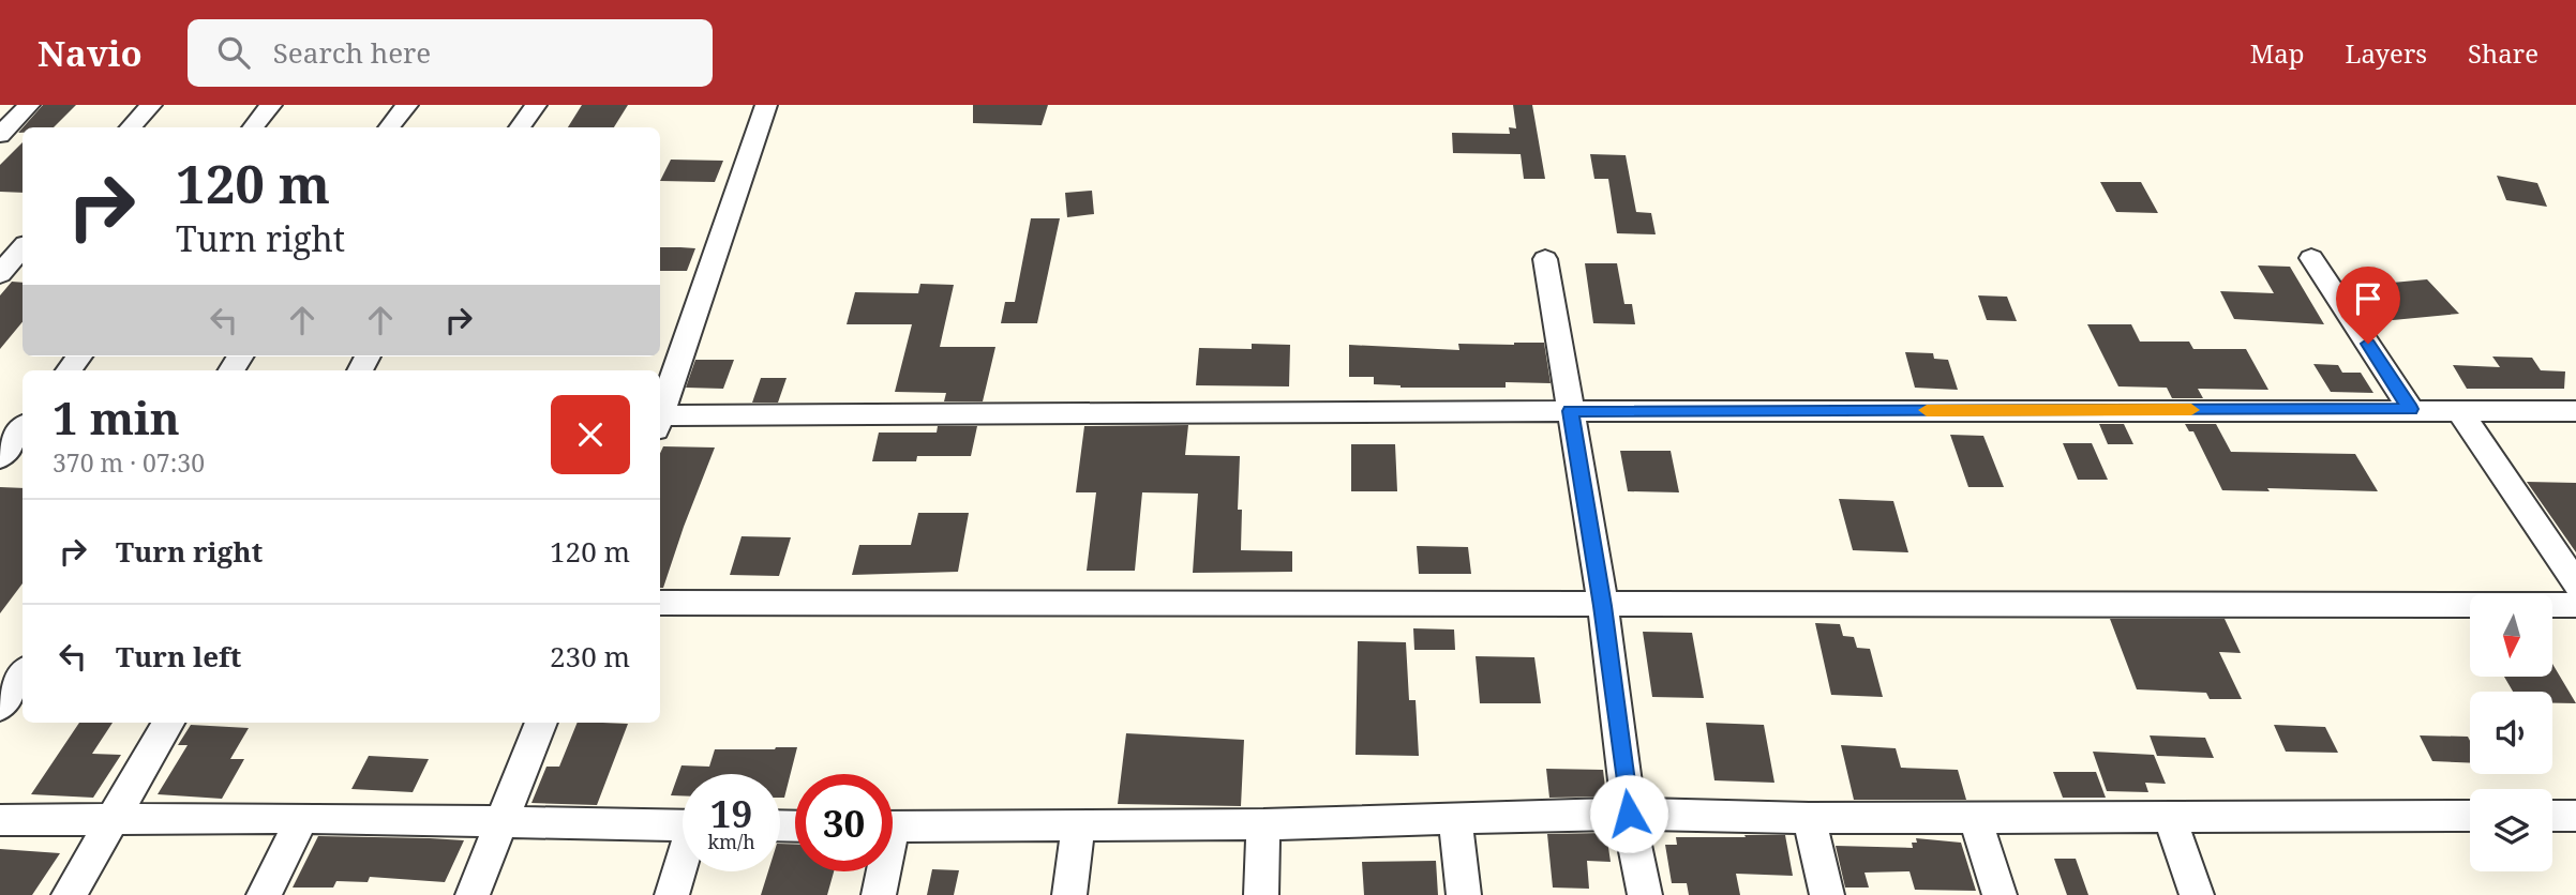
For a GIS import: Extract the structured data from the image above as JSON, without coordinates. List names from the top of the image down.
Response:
{
  "north": "bottom",
  "page": {
    "header": "Navio",
    "search": "Search here",
    "nav": ["Map", "Layers", "Share"],
    "turn": ["120 m", "Turn right"],
    "heading": ["1 min", "370 m · 07:30"],
    "list": [
      {
        "name": "Turn right",
        "value": "120 m"
      },
      {
        "name": "Turn left",
        "value": "230 m"
      }
    ],
    "speed": "19 km/h",
    "limit": "30"
  }
}
